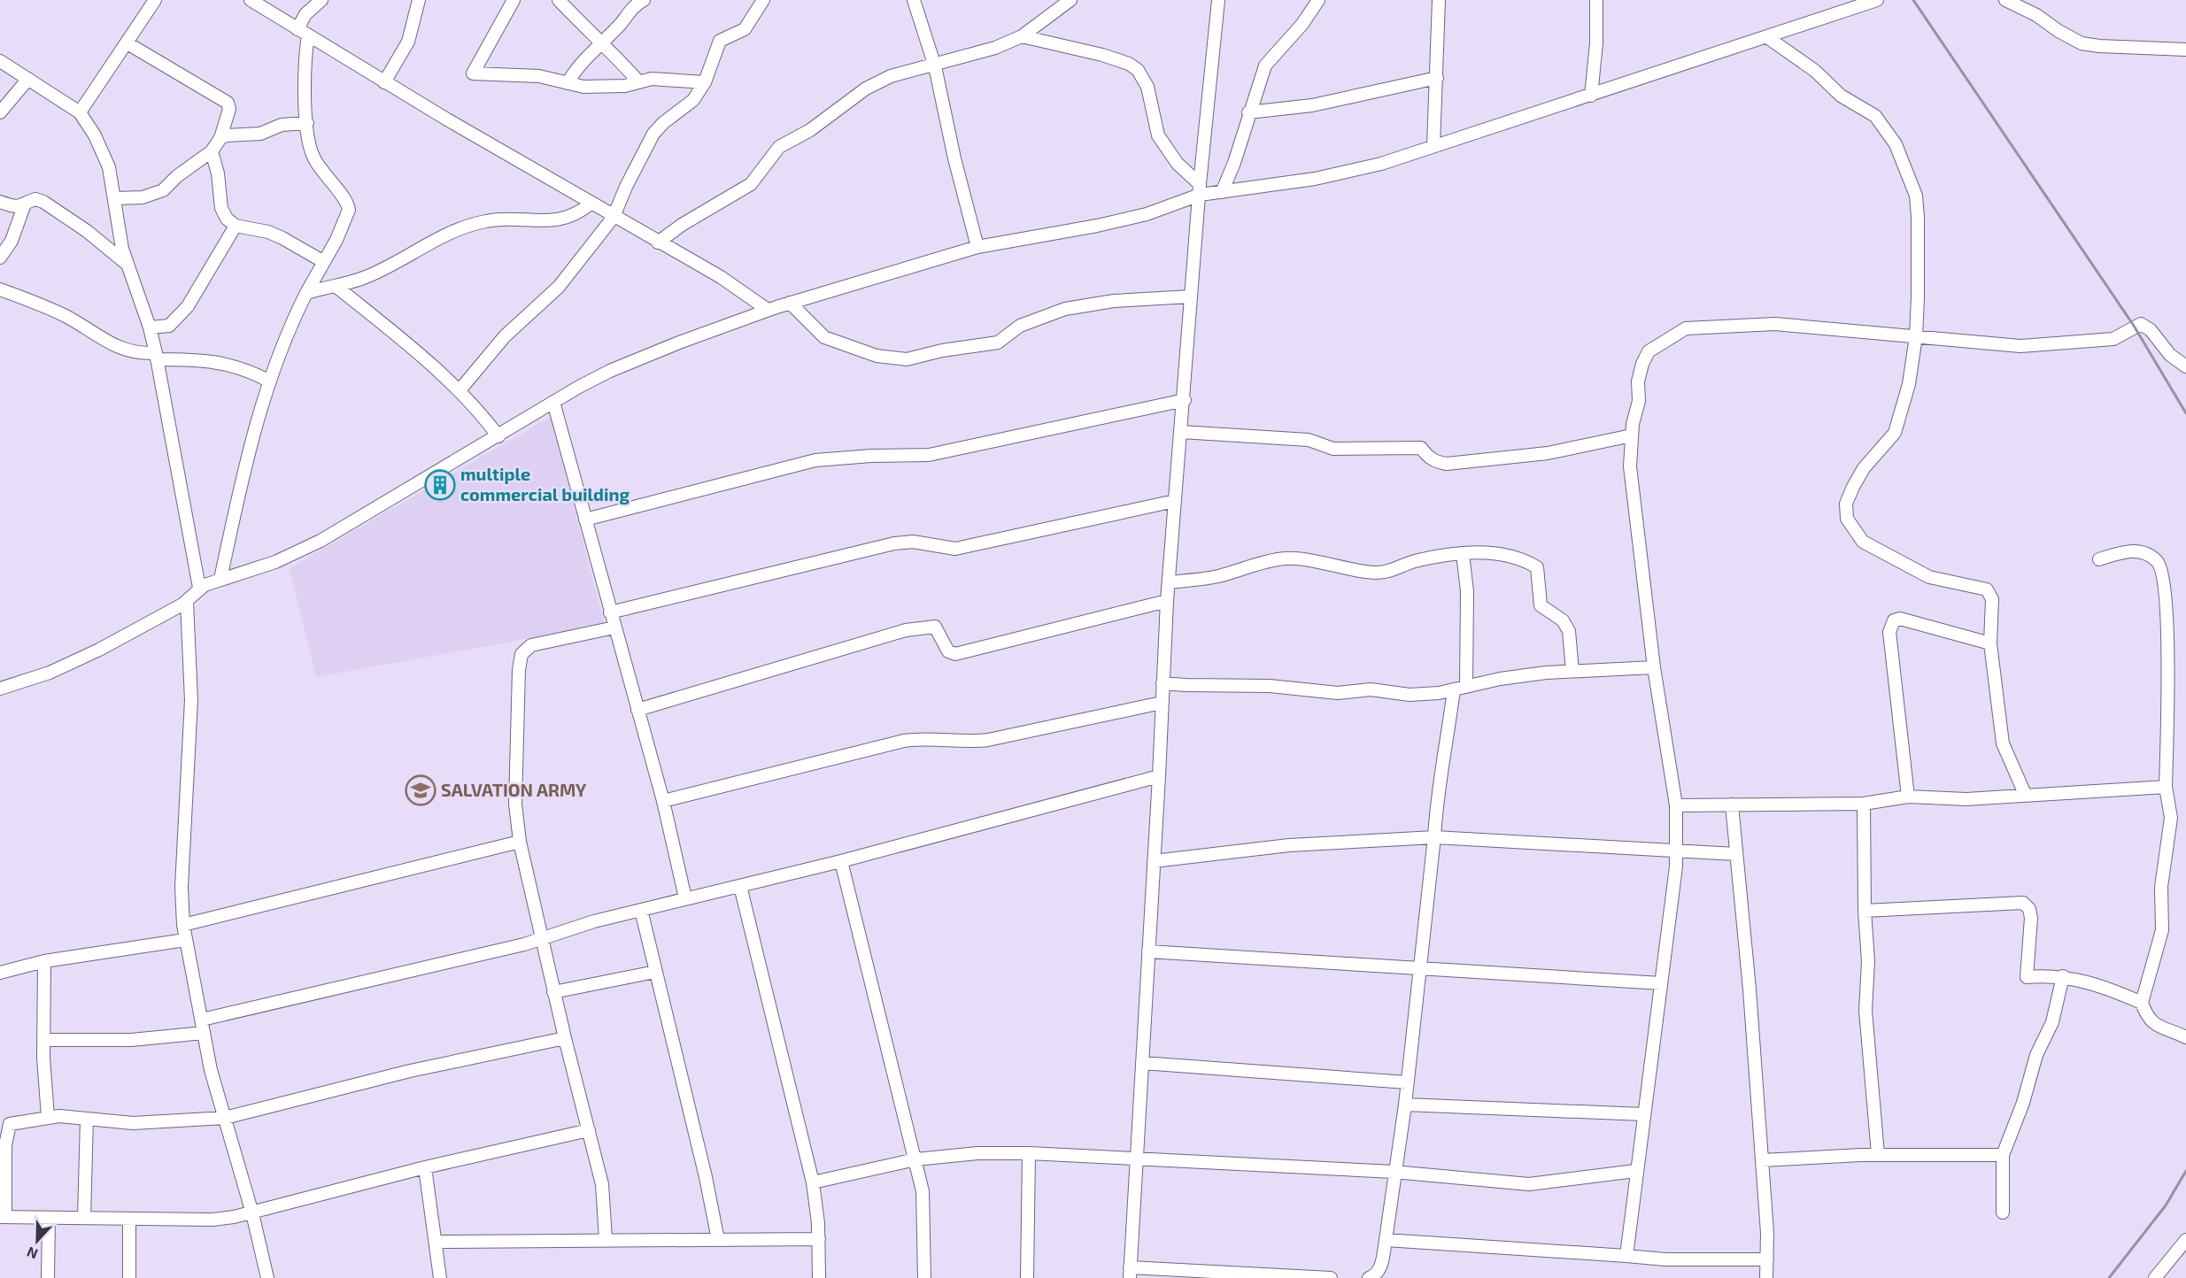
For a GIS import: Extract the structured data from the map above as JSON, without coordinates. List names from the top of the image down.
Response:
{
  "places": {
    "building": ["multiple commercial building"],
    "school or university": ["SALVATION ARMY"]
  },
  "north": "bottom"
}
